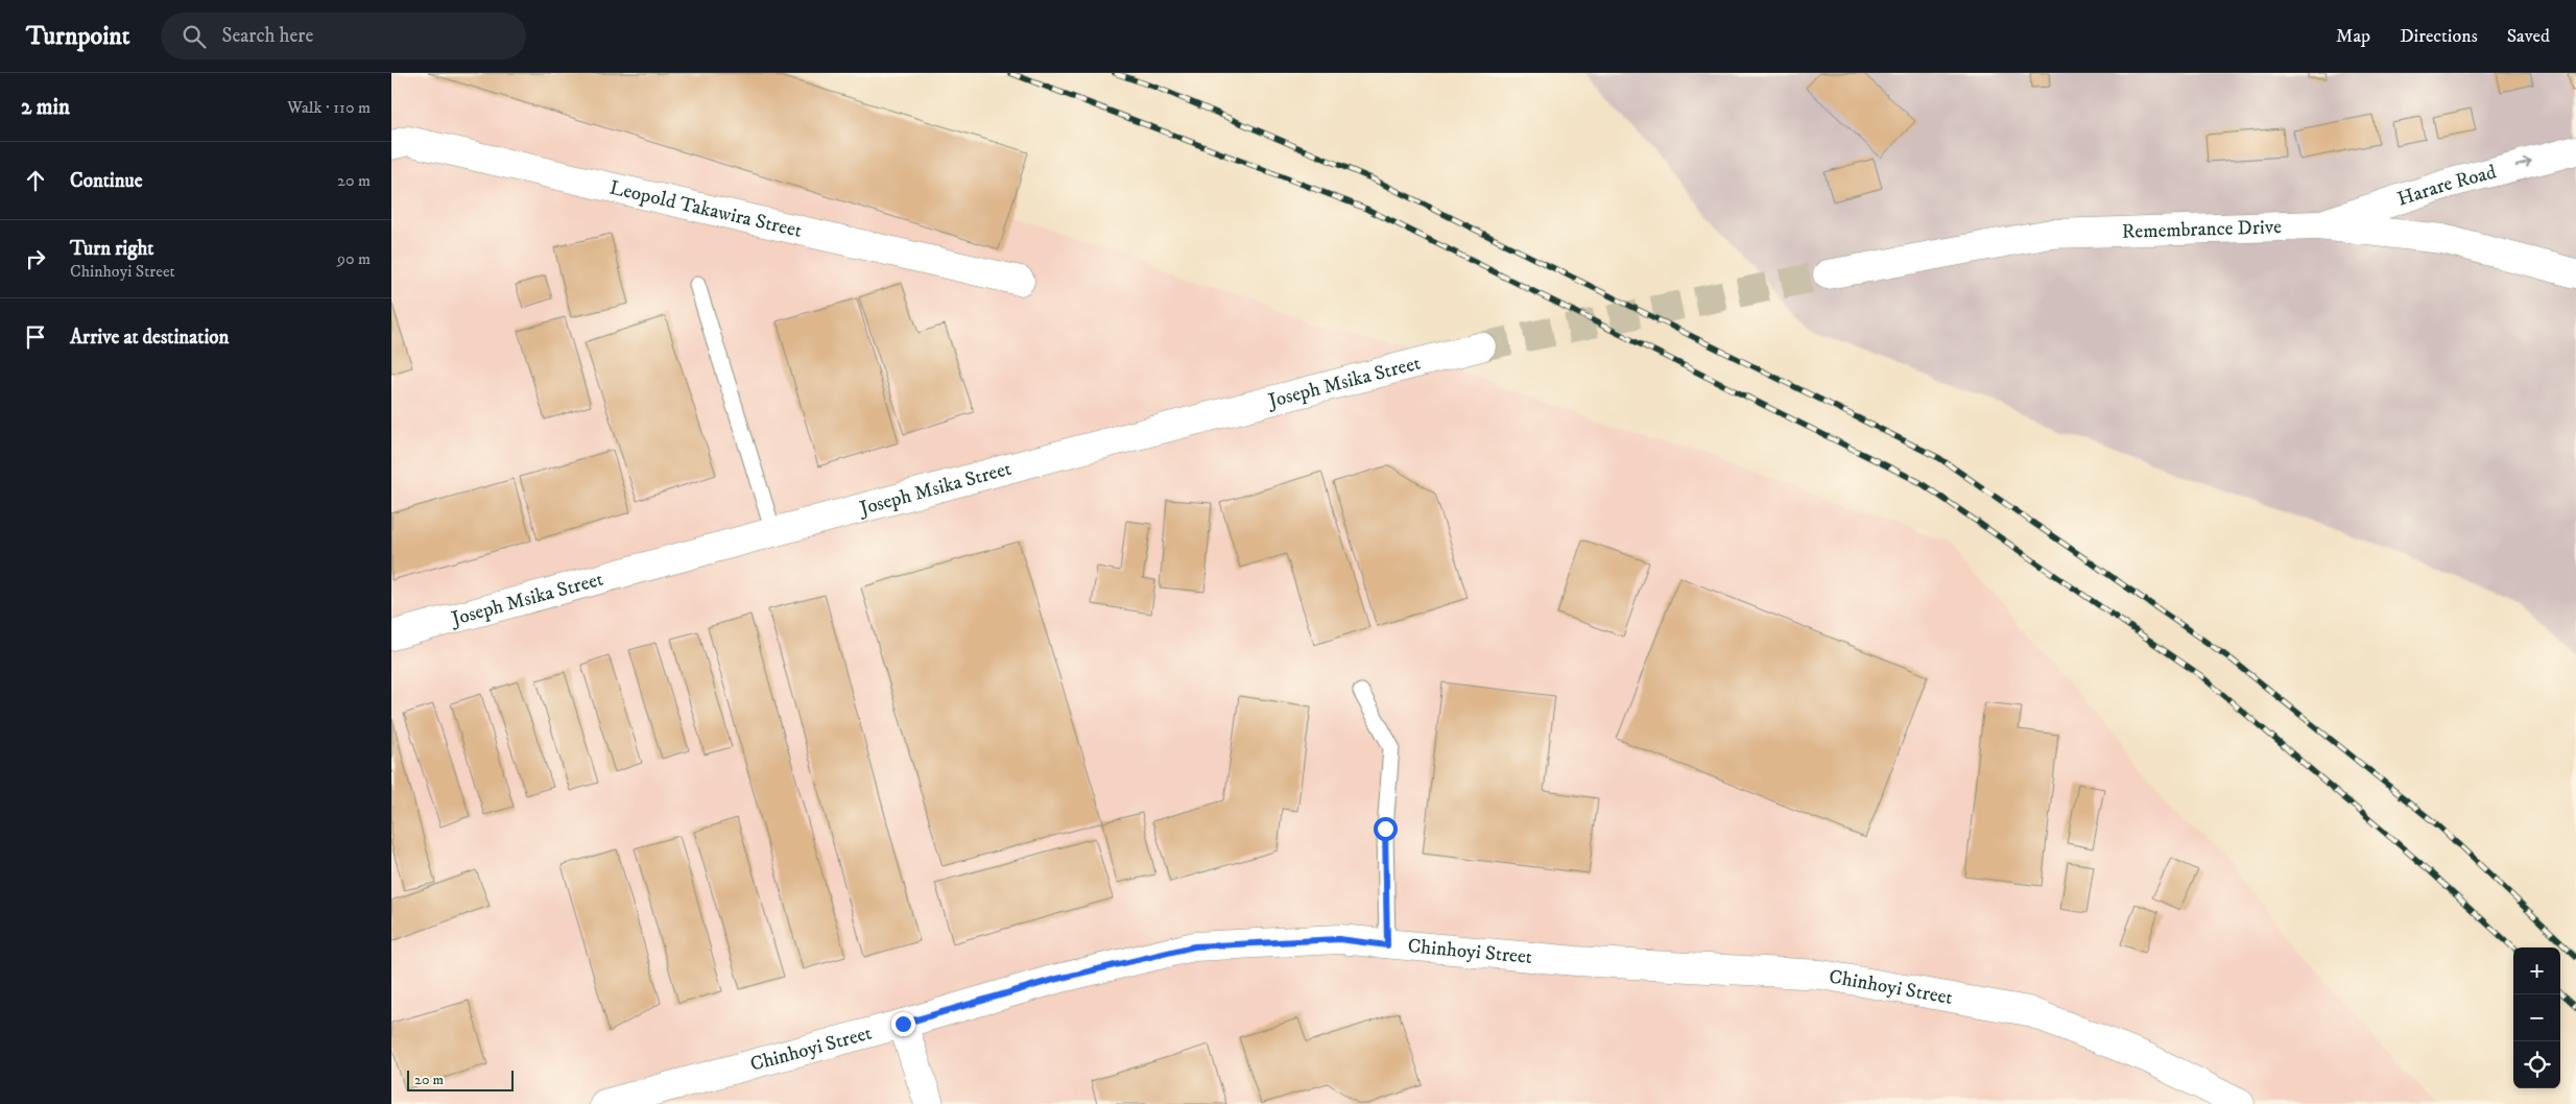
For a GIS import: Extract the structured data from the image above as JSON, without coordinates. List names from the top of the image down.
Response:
{
  "streets": {
    "street": [
      "Harare Road",
      "Leopold Takawira Street",
      "Remembrance Drive",
      "Joseph Msika Street",
      "Chinhoyi Street"
    ]
  },
  "crossings": [
    ["Harare Road", "Remembrance Drive"]
  ],
  "one_way": ["Harare Road"],
  "scale_bar": "20 m",
  "page": {
    "header": "Turnpoint",
    "search": "Search here",
    "nav": ["Map", "Directions", "Saved"],
    "heading": ["2 min", "Walk · 110 m"],
    "list": [
      ["Continue", "20 m"],
      ["Turn right", "Chinhoyi Street", "90 m"],
      "Arrive at destination"
    ],
    "map_buttons": ["+", "−"],
    "scale": "20 m"
  }
}
